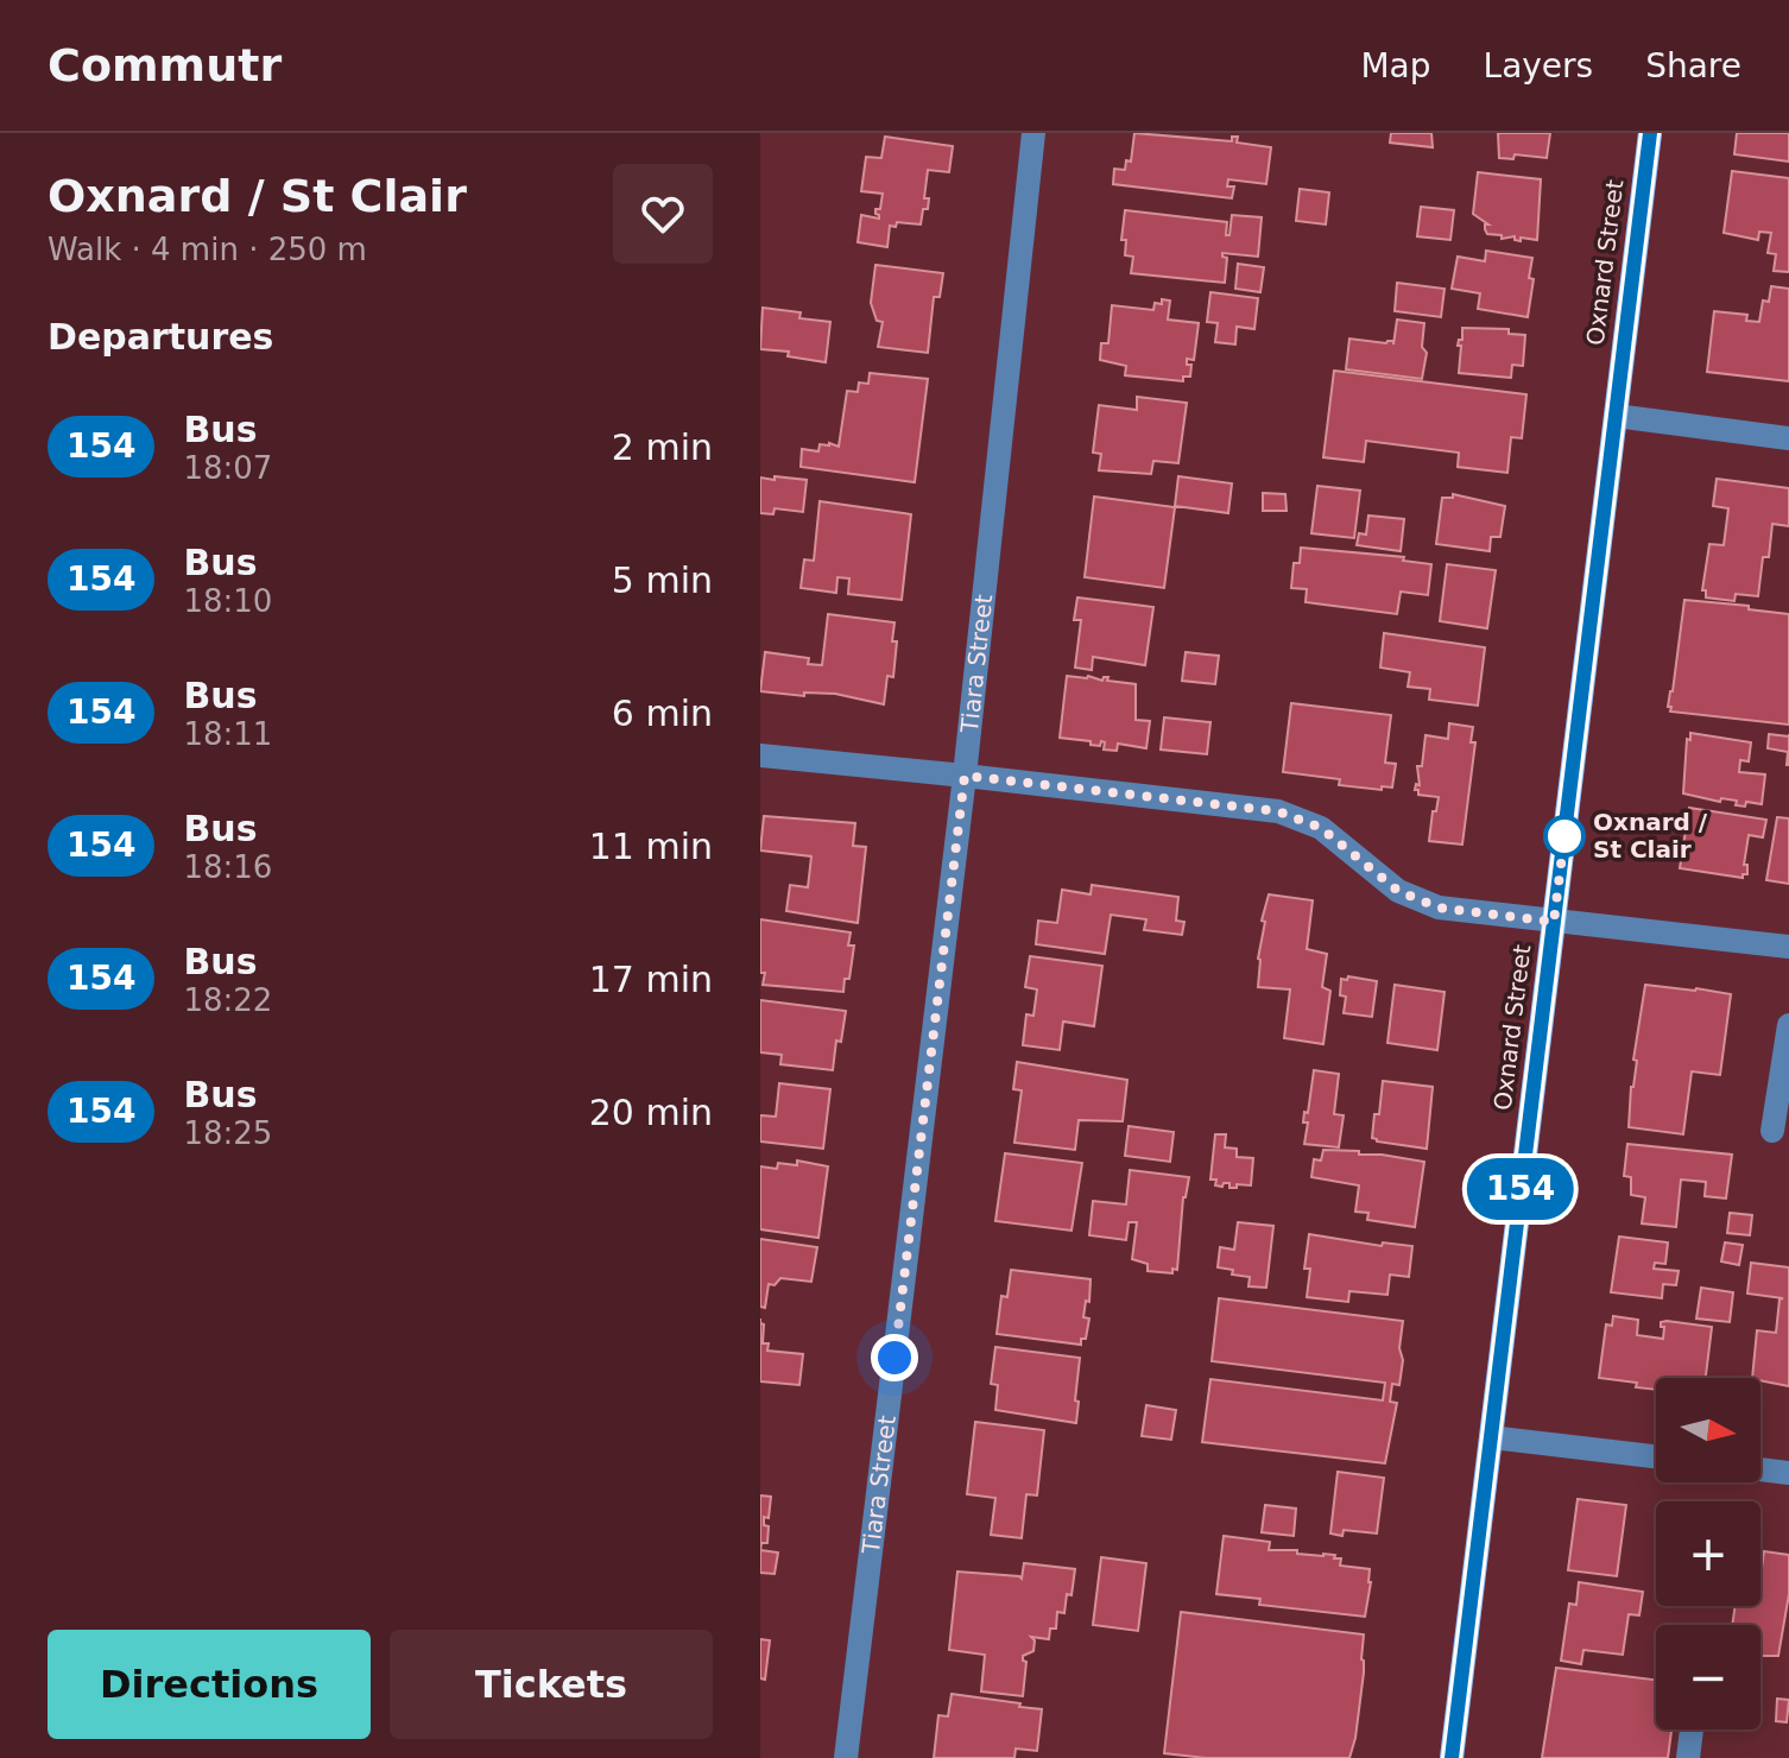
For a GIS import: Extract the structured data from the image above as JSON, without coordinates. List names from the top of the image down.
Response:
{
  "streets": {
    "main road": ["Oxnard Street"],
    "street": ["Tiara Street"]
  },
  "places": ["Oxnard / St Clair"],
  "lines": ["bus line 154"],
  "north": "right",
  "page": {
    "header": "Commutr",
    "nav": ["Map", "Layers", "Share"],
    "heading": [
      ["Oxnard / St Clair", "Walk · 4 min · 250 m"],
      "Departures"
    ],
    "on_map": "154",
    "list": [
      {
        "mark": "154",
        "name": "Bus",
        "note": "18:07",
        "value": "2 min"
      },
      {
        "mark": "154",
        "name": "Bus",
        "note": "18:10",
        "value": "5 min"
      },
      {
        "mark": "154",
        "name": "Bus",
        "note": "18:11",
        "value": "6 min"
      },
      {
        "mark": "154",
        "name": "Bus",
        "note": "18:16",
        "value": "11 min"
      },
      {
        "mark": "154",
        "name": "Bus",
        "note": "18:22",
        "value": "17 min"
      },
      {
        "mark": "154",
        "name": "Bus",
        "note": "18:25",
        "value": "20 min"
      }
    ],
    "map_buttons": ["+", "−"],
    "buttons": ["Directions", "Tickets"]
  }
}
